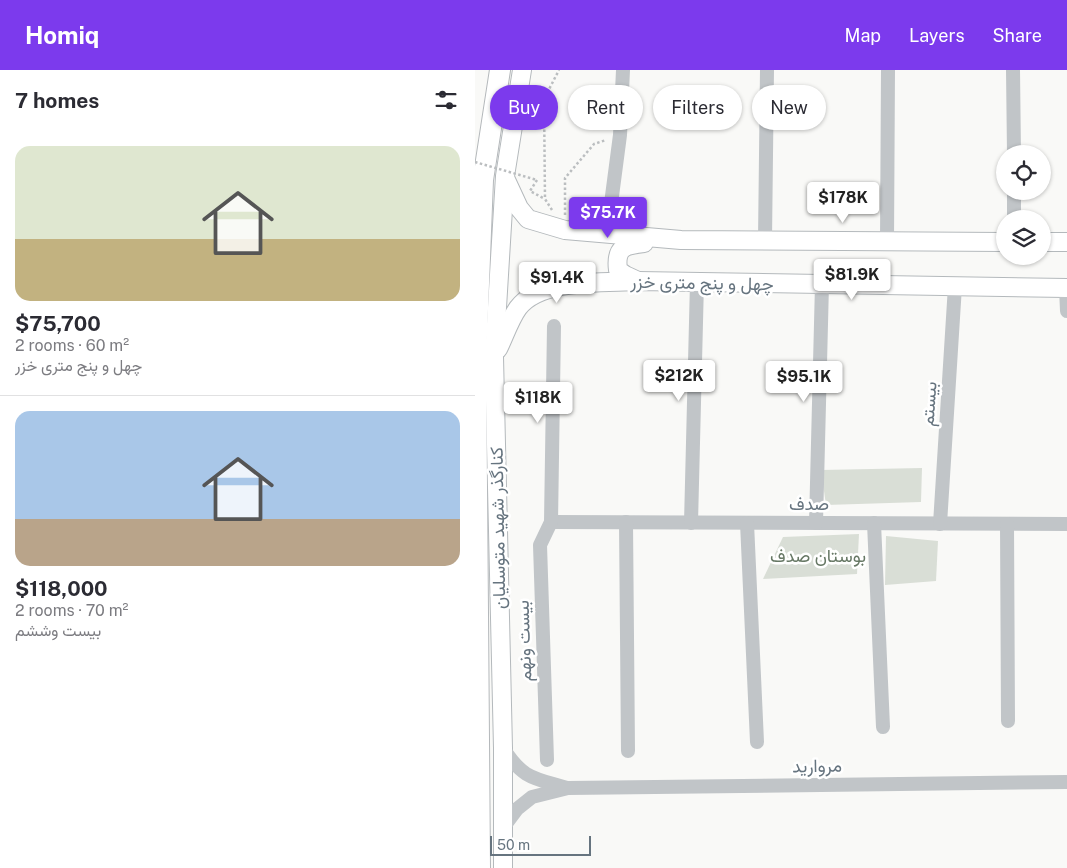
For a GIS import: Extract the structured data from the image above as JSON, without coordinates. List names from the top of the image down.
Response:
{
  "streets": {
    "main road": ["چهل و پنج متری خزر", "کنارگذر شهید متوسلیان"],
    "street": [
      "بیستم",
      "صدف",
      "بیست ونهم",
      "مروارید"
    ]
  },
  "crossings": [
    ["چهل و پنج متری خزر", "بیستم"],
    ["چهل و پنج متری خزر", "کنارگذر شهید متوسلیان"],
    ["بیستم", "صدف"],
    ["صدف", "بیست ونهم"]
  ],
  "parks": ["بوستان صدف"],
  "scale_bar": "50 m",
  "page": {
    "header": "Homiq",
    "nav": ["Map", "Layers", "Share"],
    "heading": "7 homes",
    "chip": [
      "Buy",
      "Rent",
      "Filters",
      "New"
    ],
    "list": [
      {
        "name": "$75,700",
        "note": "2 rooms · 60 m² · چهل و پنج متری خزر"
      },
      {
        "name": "$118,000",
        "note": "2 rooms · 70 m² · بیست وششم"
      }
    ],
    "price": [
      "$178K",
      "$75.7K",
      "$81.9K",
      "$91.4K",
      "$212K",
      "$95.1K",
      "$118K"
    ],
    "scale": "50 m"
  }
}
